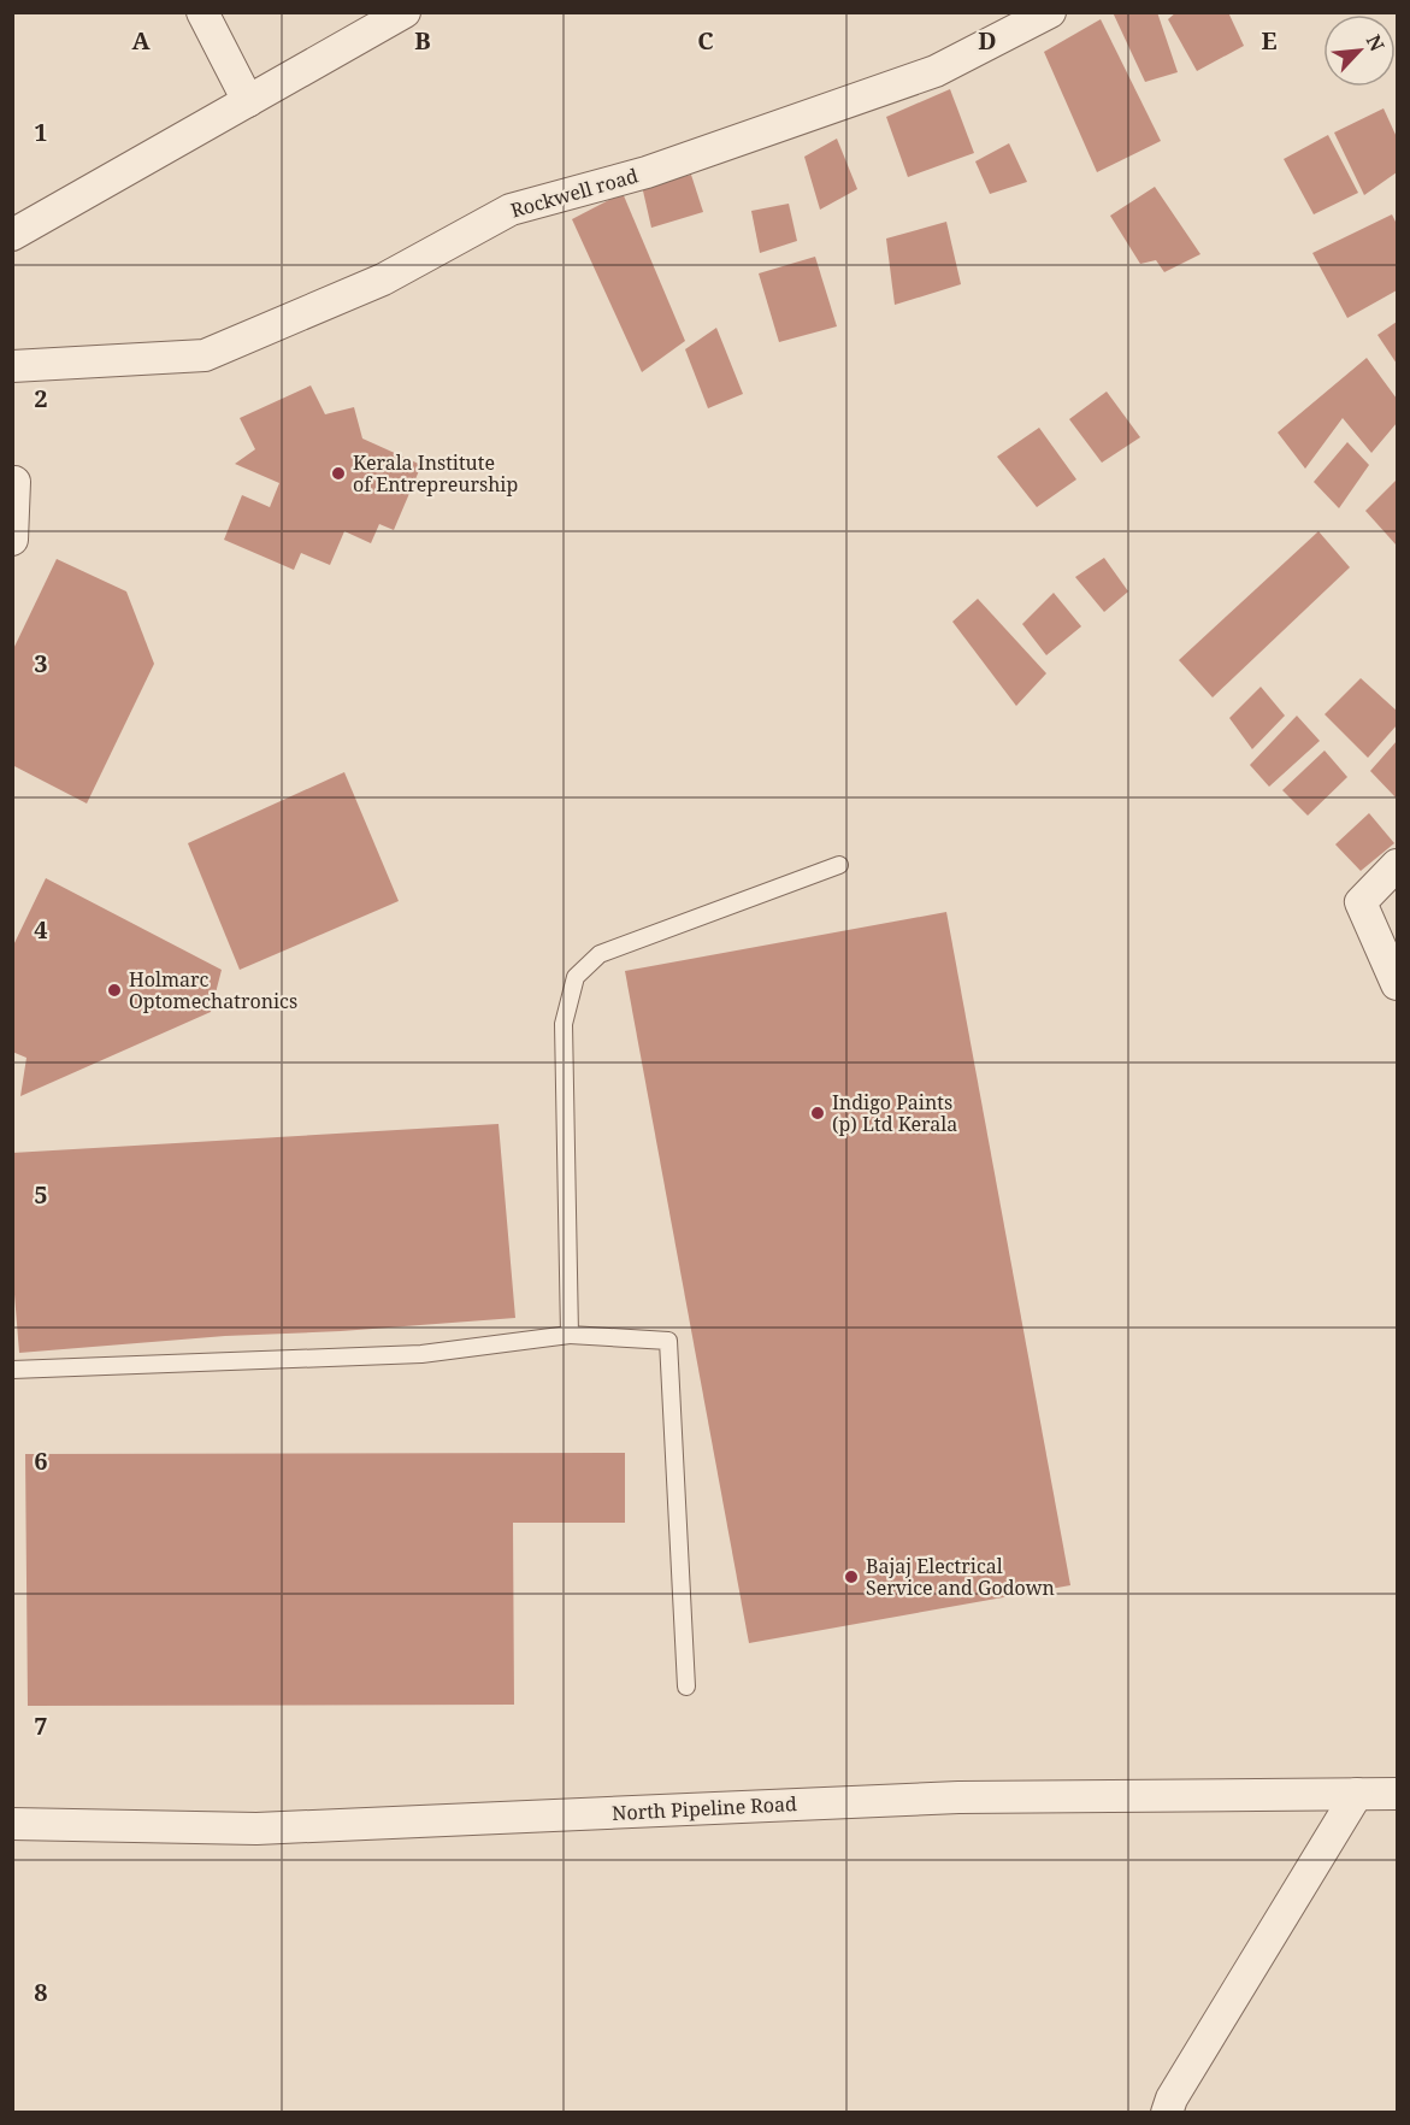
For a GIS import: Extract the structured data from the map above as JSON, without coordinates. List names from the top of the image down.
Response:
{
  "streets": {
    "street": ["Rockwell road", "North Pipeline Road"]
  },
  "places": [
    "Kerala Institute of Entrepreurship",
    "Holmarc Optomechatronics",
    "Indigo Paints (p) Ltd Kerala",
    "Bajaj Electrical Service and Godown"
  ],
  "north": "top right",
  "grid": {
    "columns": [
      "A",
      "B",
      "C",
      "D",
      "E"
    ],
    "rows": [
      "1",
      "2",
      "3",
      "4",
      "5",
      "6",
      "7",
      "8"
    ]
  }
}
